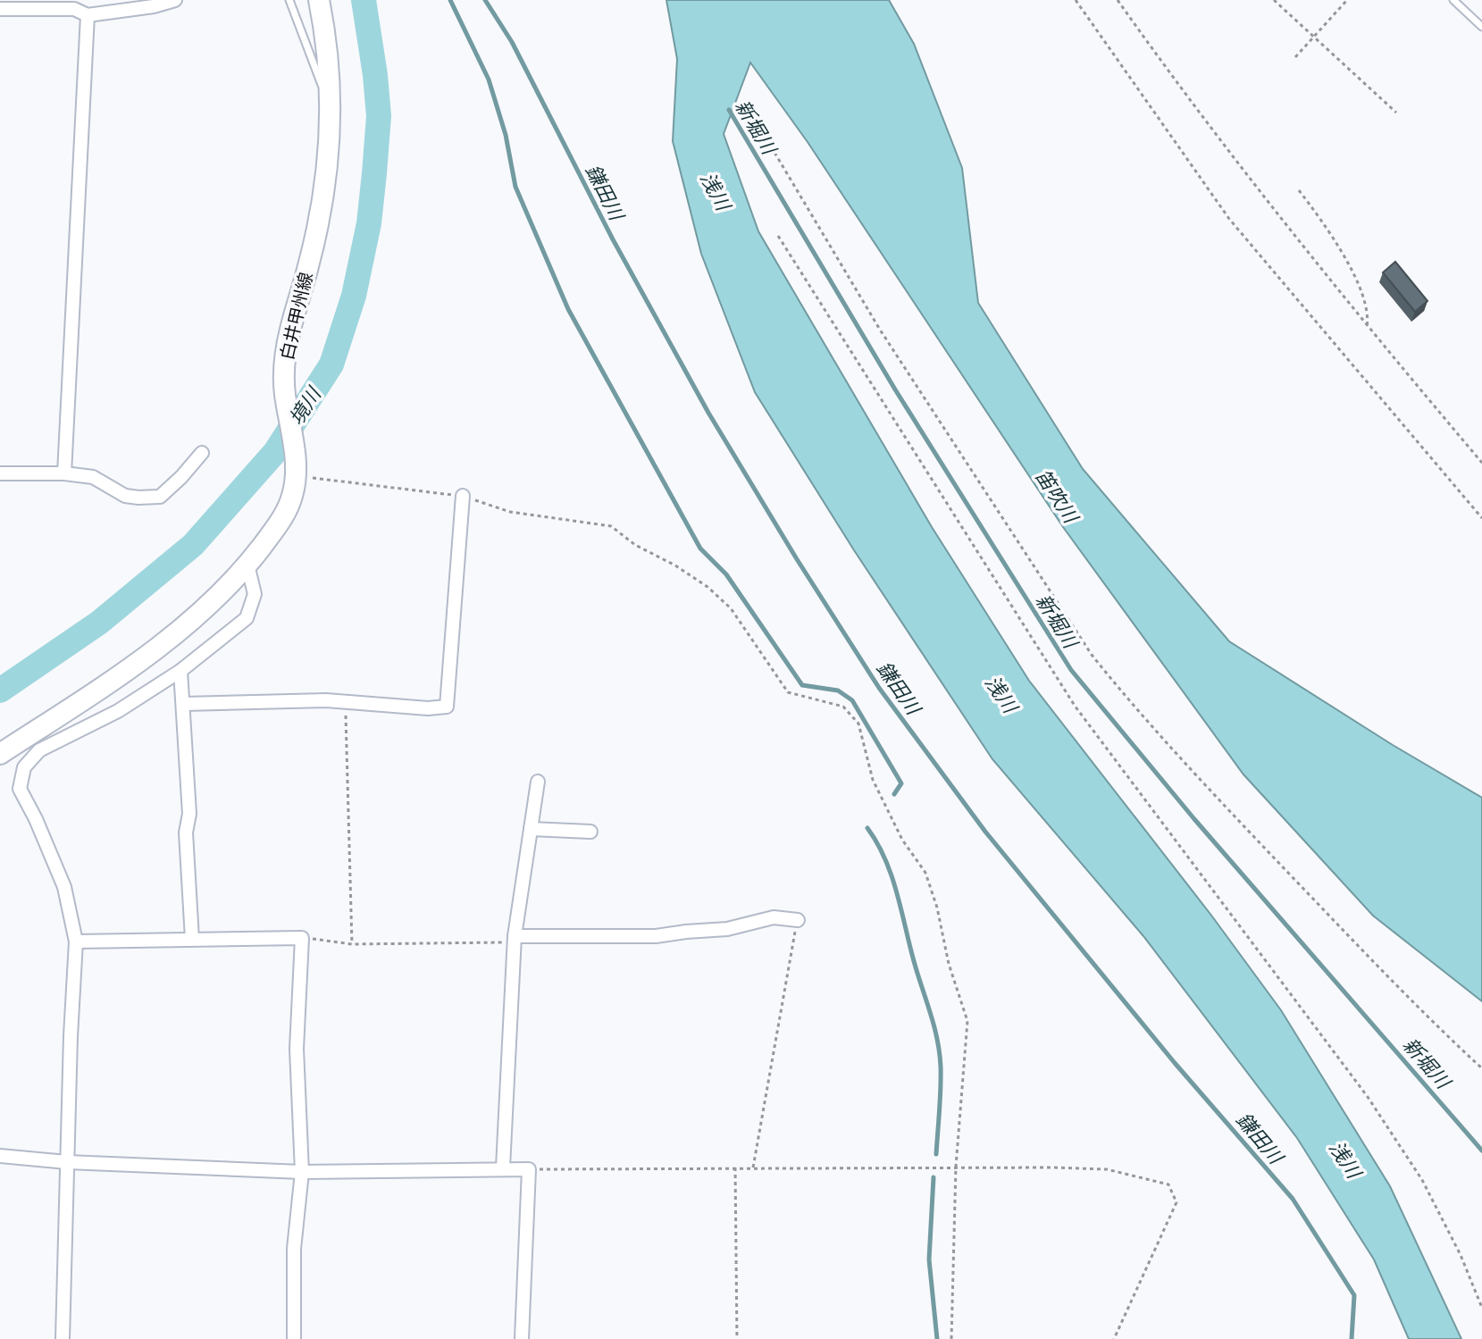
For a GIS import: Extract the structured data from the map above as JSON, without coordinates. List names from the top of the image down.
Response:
{
  "streets": {
    "main road": ["白井甲州線"]
  },
  "water": [
    "新堀川",
    "浅川",
    "鎌田川",
    "境川",
    "笛吹川"
  ]
}
